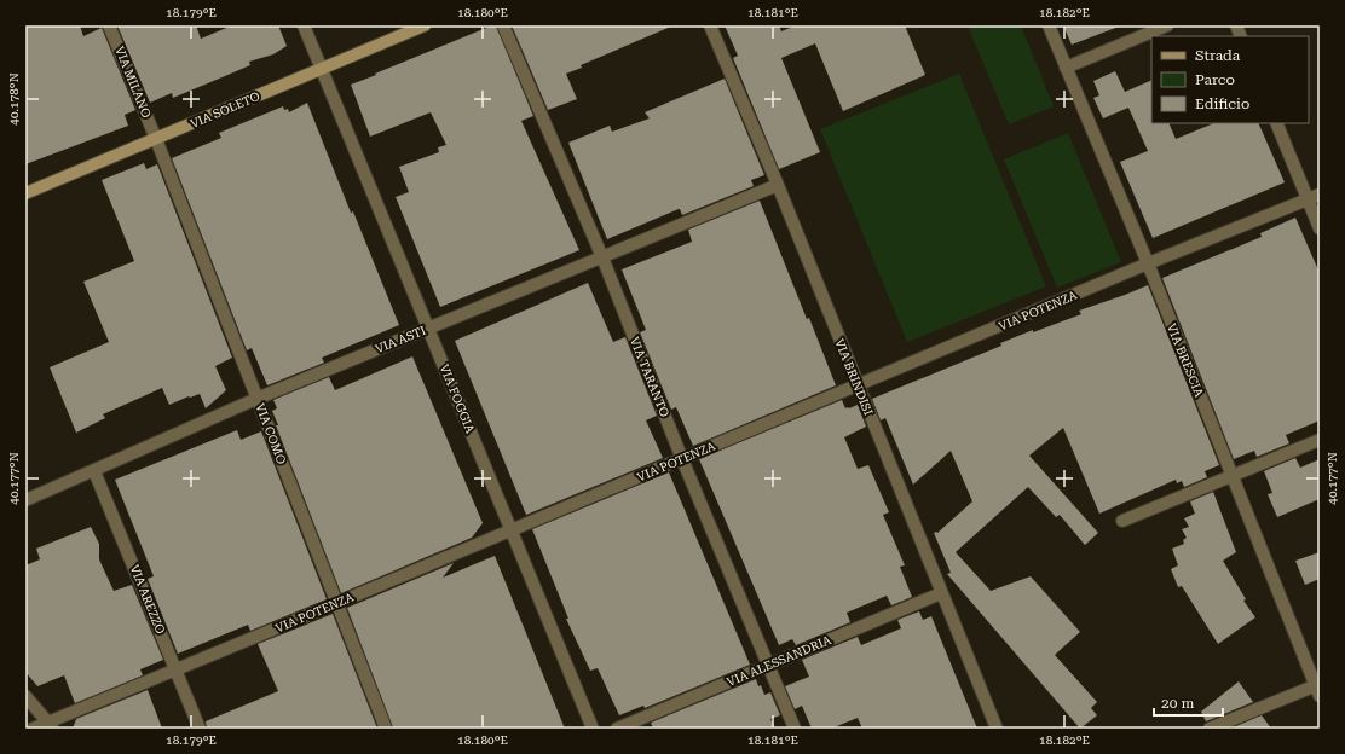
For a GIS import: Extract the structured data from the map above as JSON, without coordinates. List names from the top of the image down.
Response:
{
  "streets": {
    "street": [
      "VIA MILANO",
      "VIA SOLETO",
      "VIA POTENZA",
      "VIA ASTI",
      "VIA BRESCIA",
      "VIA TARANTO",
      "VIA BRINDISI",
      "VIA FOGGIA",
      "VIA COMO",
      "VIA AREZZO",
      "VIA ALESSANDRIA"
    ]
  },
  "crossings": [
    ["VIA MILANO", "VIA SOLETO"],
    ["VIA MILANO", "VIA COMO"],
    ["VIA SOLETO", "VIA FOGGIA"],
    ["VIA SOLETO", "VIA COMO"],
    ["VIA POTENZA", "VIA BRESCIA"],
    ["VIA POTENZA", "VIA TARANTO"],
    ["VIA POTENZA", "VIA BRINDISI"],
    ["VIA POTENZA", "VIA FOGGIA"],
    ["VIA POTENZA", "VIA COMO"],
    ["VIA POTENZA", "VIA AREZZO"],
    ["VIA ASTI", "VIA TARANTO"],
    ["VIA ASTI", "VIA BRINDISI"],
    ["VIA ASTI", "VIA FOGGIA"],
    ["VIA ASTI", "VIA COMO"],
    ["VIA ASTI", "VIA AREZZO"],
    ["VIA TARANTO", "VIA ALESSANDRIA"],
    ["VIA BRINDISI", "VIA ALESSANDRIA"]
  ],
  "legend": ["Strada", "Parco", "Edificio"],
  "scale_bar": "20 m",
  "coordinates": [
    "18.179°E",
    "18.180°E",
    "18.181°E",
    "18.182°E",
    "40.178°N",
    "40.177°N"
  ]
}
